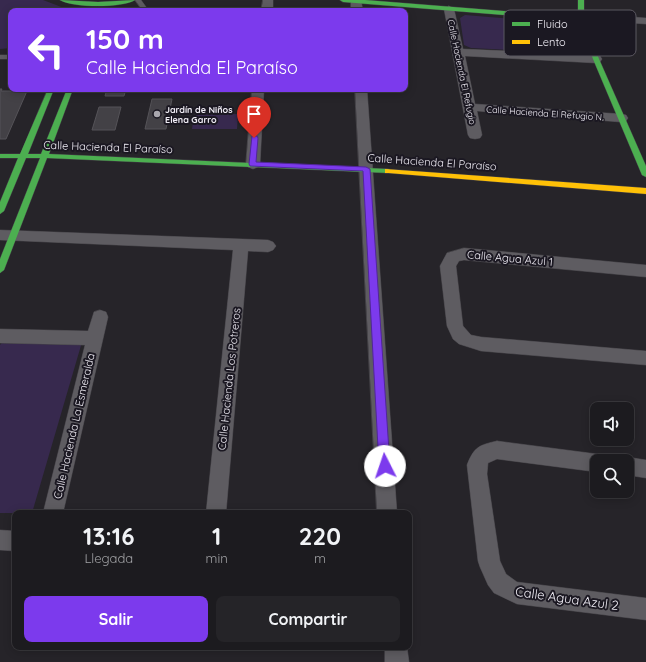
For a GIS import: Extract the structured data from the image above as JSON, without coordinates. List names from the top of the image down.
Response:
{
  "streets": {
    "street": [
      "Calle Hacienda El Refugio",
      "Calle Hacienda El Refugio N.",
      "Calle Hacienda El Paraíso",
      "Calle Agua Azul 1",
      "Calle Hacienda Los Potreros",
      "Calle Hacienda La Esmeralda",
      "Calle Agua Azul 2"
    ]
  },
  "crossings": [
    ["Calle Hacienda El Refugio", "Calle Hacienda El Refugio N."]
  ],
  "places": ["Jardín de Niños Elena Garro"],
  "legend": ["Fluido", "Lento"],
  "page": {
    "turn": ["150 m", "Calle Hacienda El Paraíso"],
    "eta": [
      "13:16",
      "Llegada",
      "1",
      "min",
      "220",
      "m"
    ],
    "buttons": ["Salir", "Compartir"]
  }
}
